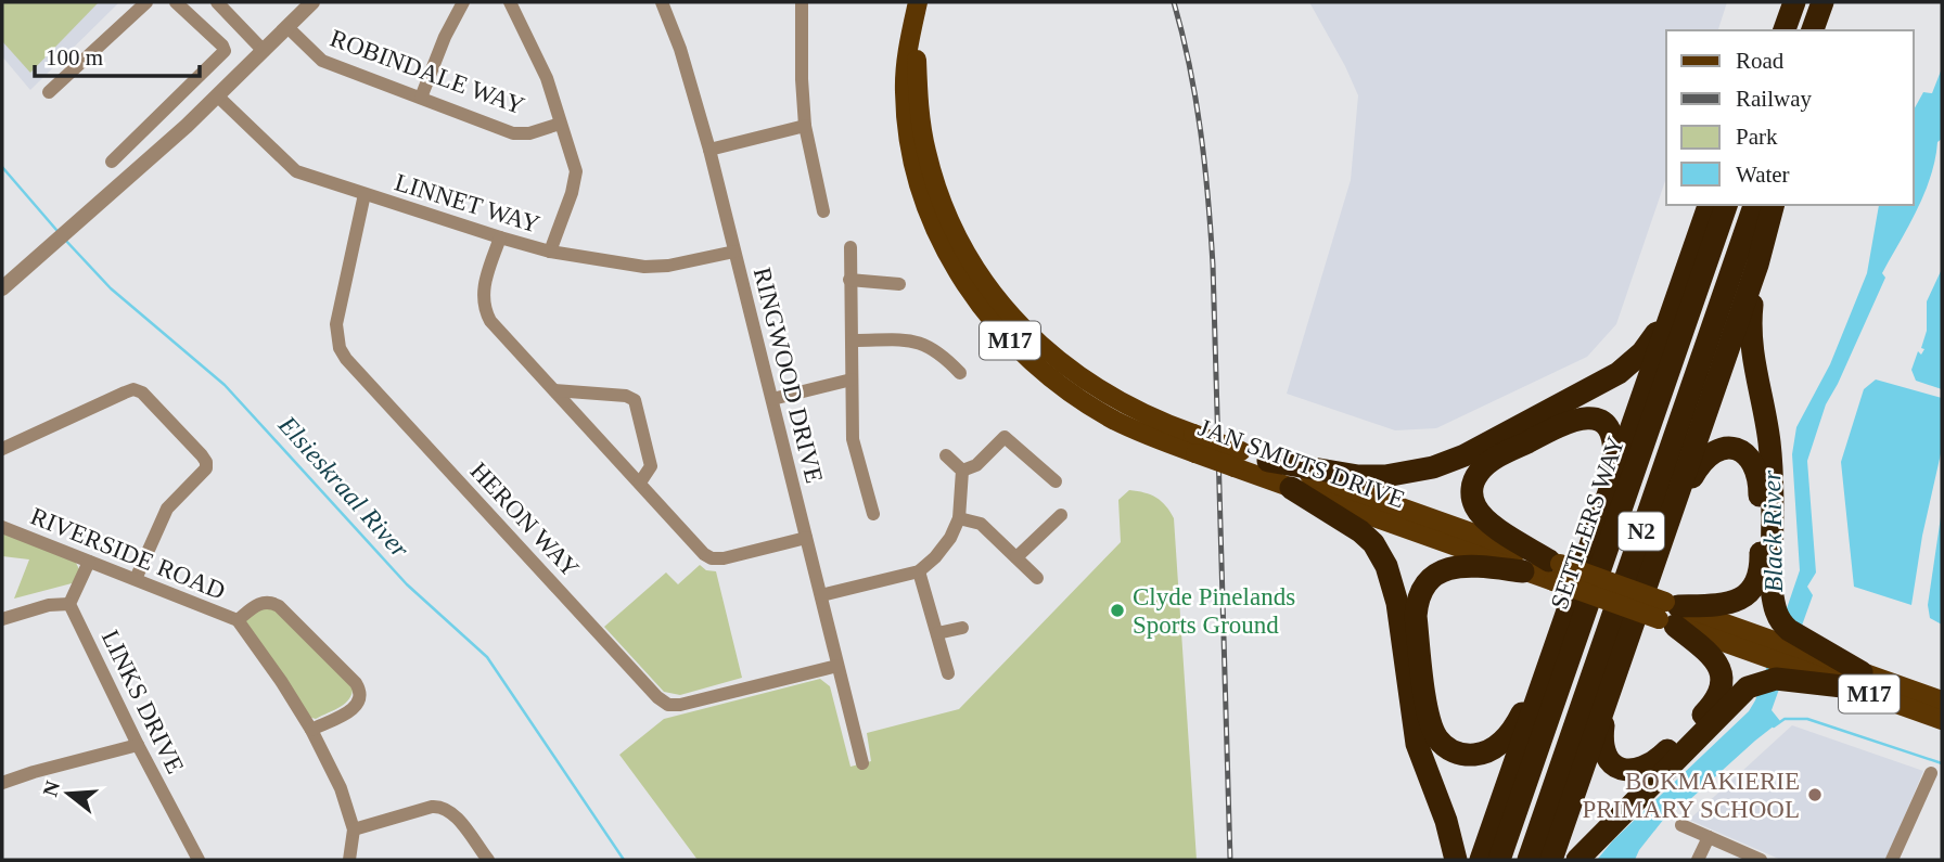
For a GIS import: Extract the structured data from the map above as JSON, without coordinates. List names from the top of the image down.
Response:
{
  "streets": {
    "highway": ["SETTLERS WAY", "N2"],
    "main road": ["M17", "JAN SMUTS DRIVE"],
    "street": [
      "ROBINDALE WAY",
      "LINNET WAY",
      "RINGWOOD DRIVE",
      "HERON WAY",
      "RIVERSIDE ROAD",
      "LINKS DRIVE"
    ]
  },
  "crossings": [
    ["LINNET WAY", "RINGWOOD DRIVE"],
    ["LINNET WAY", "HERON WAY"],
    ["RINGWOOD DRIVE", "HERON WAY"]
  ],
  "water": ["Elsieskraal River", "Black River"],
  "places": ["Clyde Pinelands Sports Ground", "BOKMAKIERIE PRIMARY SCHOOL"],
  "legend": [
    "Road",
    "Railway",
    "Park",
    "Water"
  ],
  "scale_bar": "100 m",
  "north": "left"
}
